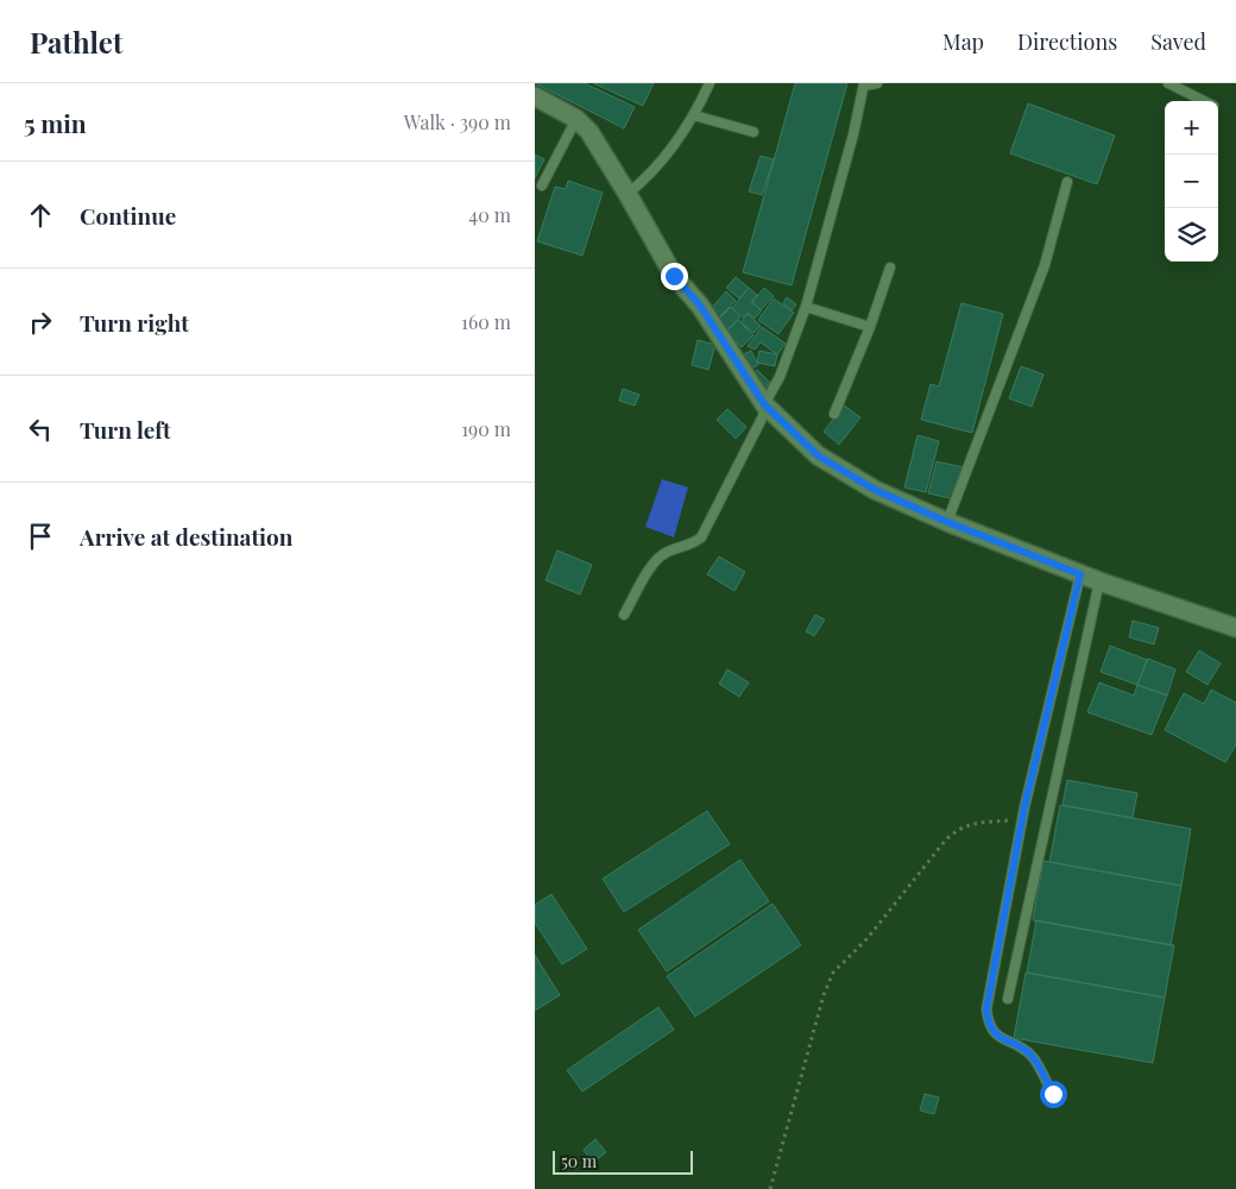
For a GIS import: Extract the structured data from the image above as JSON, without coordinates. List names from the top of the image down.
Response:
{
  "scale_bar": "50 m",
  "page": {
    "header": "Pathlet",
    "nav": ["Map", "Directions", "Saved"],
    "heading": ["5 min", "Walk · 390 m"],
    "map_buttons": ["+", "−"],
    "list": [
      ["Continue", "40 m"],
      ["Turn right", "160 m"],
      ["Turn left", "190 m"],
      "Arrive at destination"
    ],
    "scale": "50 m"
  }
}
